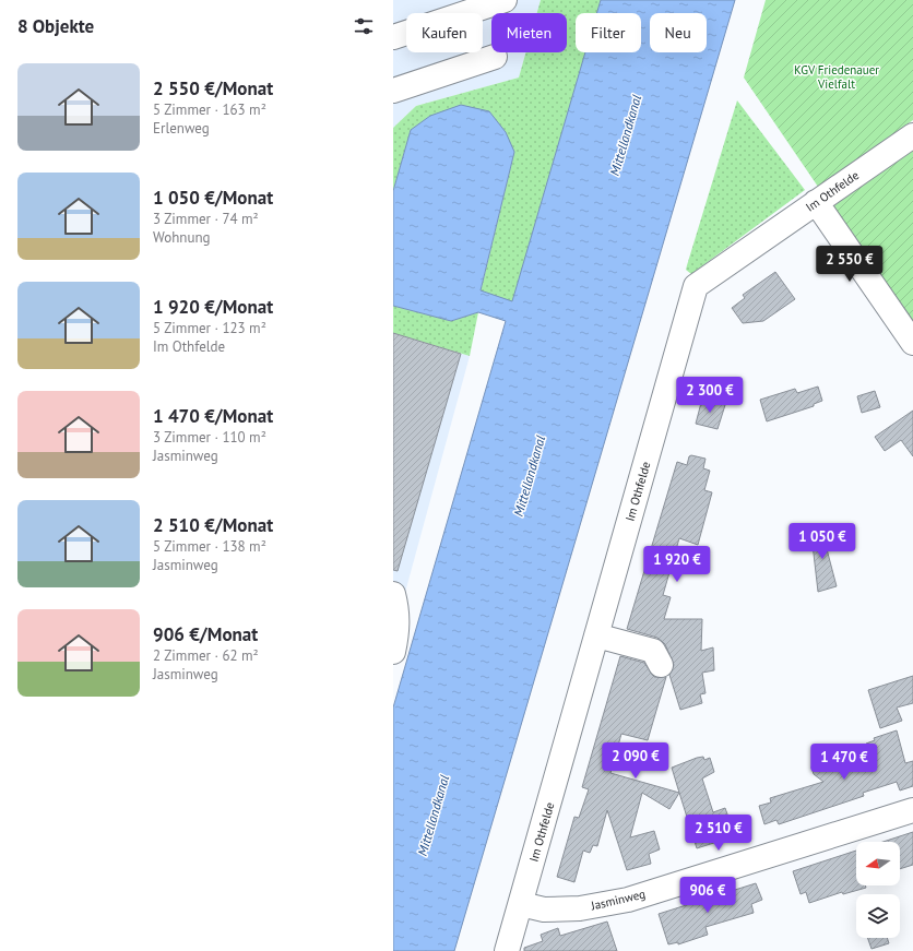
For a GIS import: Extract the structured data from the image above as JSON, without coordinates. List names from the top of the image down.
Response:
{
  "streets": {
    "street": ["Im Othfelde", "Jasminweg"]
  },
  "crossings": [
    ["Im Othfelde", "Jasminweg"]
  ],
  "water": ["Mittellandkanal"],
  "parks": ["KGV Friedenauer Vielfalt"],
  "north": "left",
  "page": {
    "heading": "8 Objekte",
    "chip": [
      "Kaufen",
      "Mieten",
      "Filter",
      "Neu"
    ],
    "list": [
      {
        "name": "2 550 €/Monat",
        "note": "5 Zimmer · 163 m² · Erlenweg"
      },
      {
        "name": "1 050 €/Monat",
        "note": "3 Zimmer · 74 m² · Wohnung"
      },
      {
        "name": "1 920 €/Monat",
        "note": "5 Zimmer · 123 m² · Im Othfelde"
      },
      {
        "name": "1 470 €/Monat",
        "note": "3 Zimmer · 110 m² · Jasminweg"
      },
      {
        "name": "2 510 €/Monat",
        "note": "5 Zimmer · 138 m² · Jasminweg"
      },
      {
        "name": "906 €/Monat",
        "note": "2 Zimmer · 62 m² · Jasminweg"
      }
    ],
    "price": [
      "2 550 €",
      "2 300 €",
      "1 050 €",
      "1 920 €",
      "2 090 €",
      "1 470 €",
      "2 510 €",
      "906 €"
    ]
  }
}
